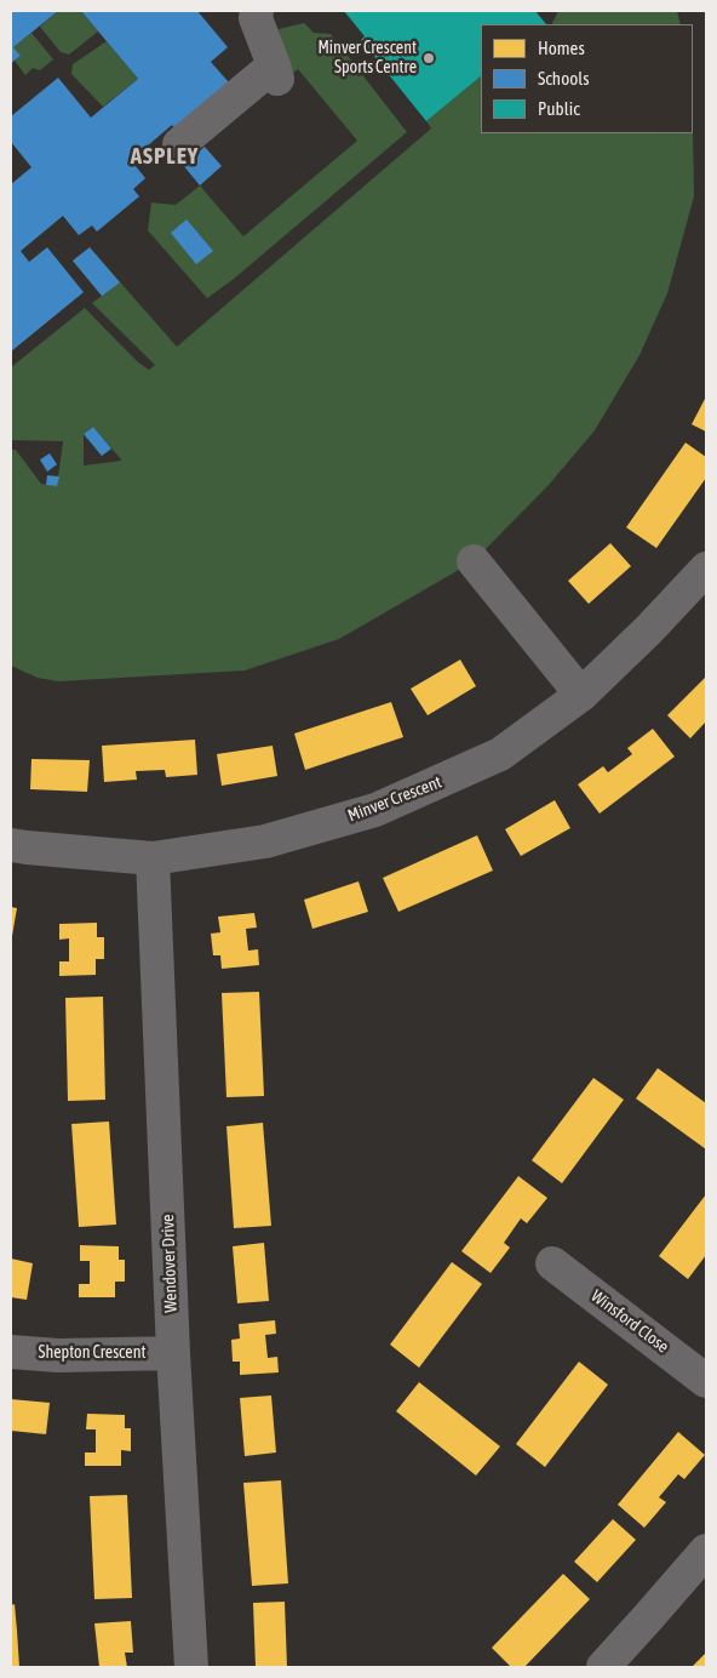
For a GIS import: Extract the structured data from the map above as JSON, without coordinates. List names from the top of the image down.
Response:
{
  "streets": {
    "street": [
      "Minver Crescent",
      "Wendover Drive",
      "Winsford Close",
      "Shepton Crescent"
    ]
  },
  "crossings": [
    ["Minver Crescent", "Wendover Drive"],
    ["Wendover Drive", "Shepton Crescent"]
  ],
  "districts": ["ASPLEY"],
  "places": ["Minver Crescent Sports Centre"],
  "legend": ["Homes", "Schools", "Public"]
}
